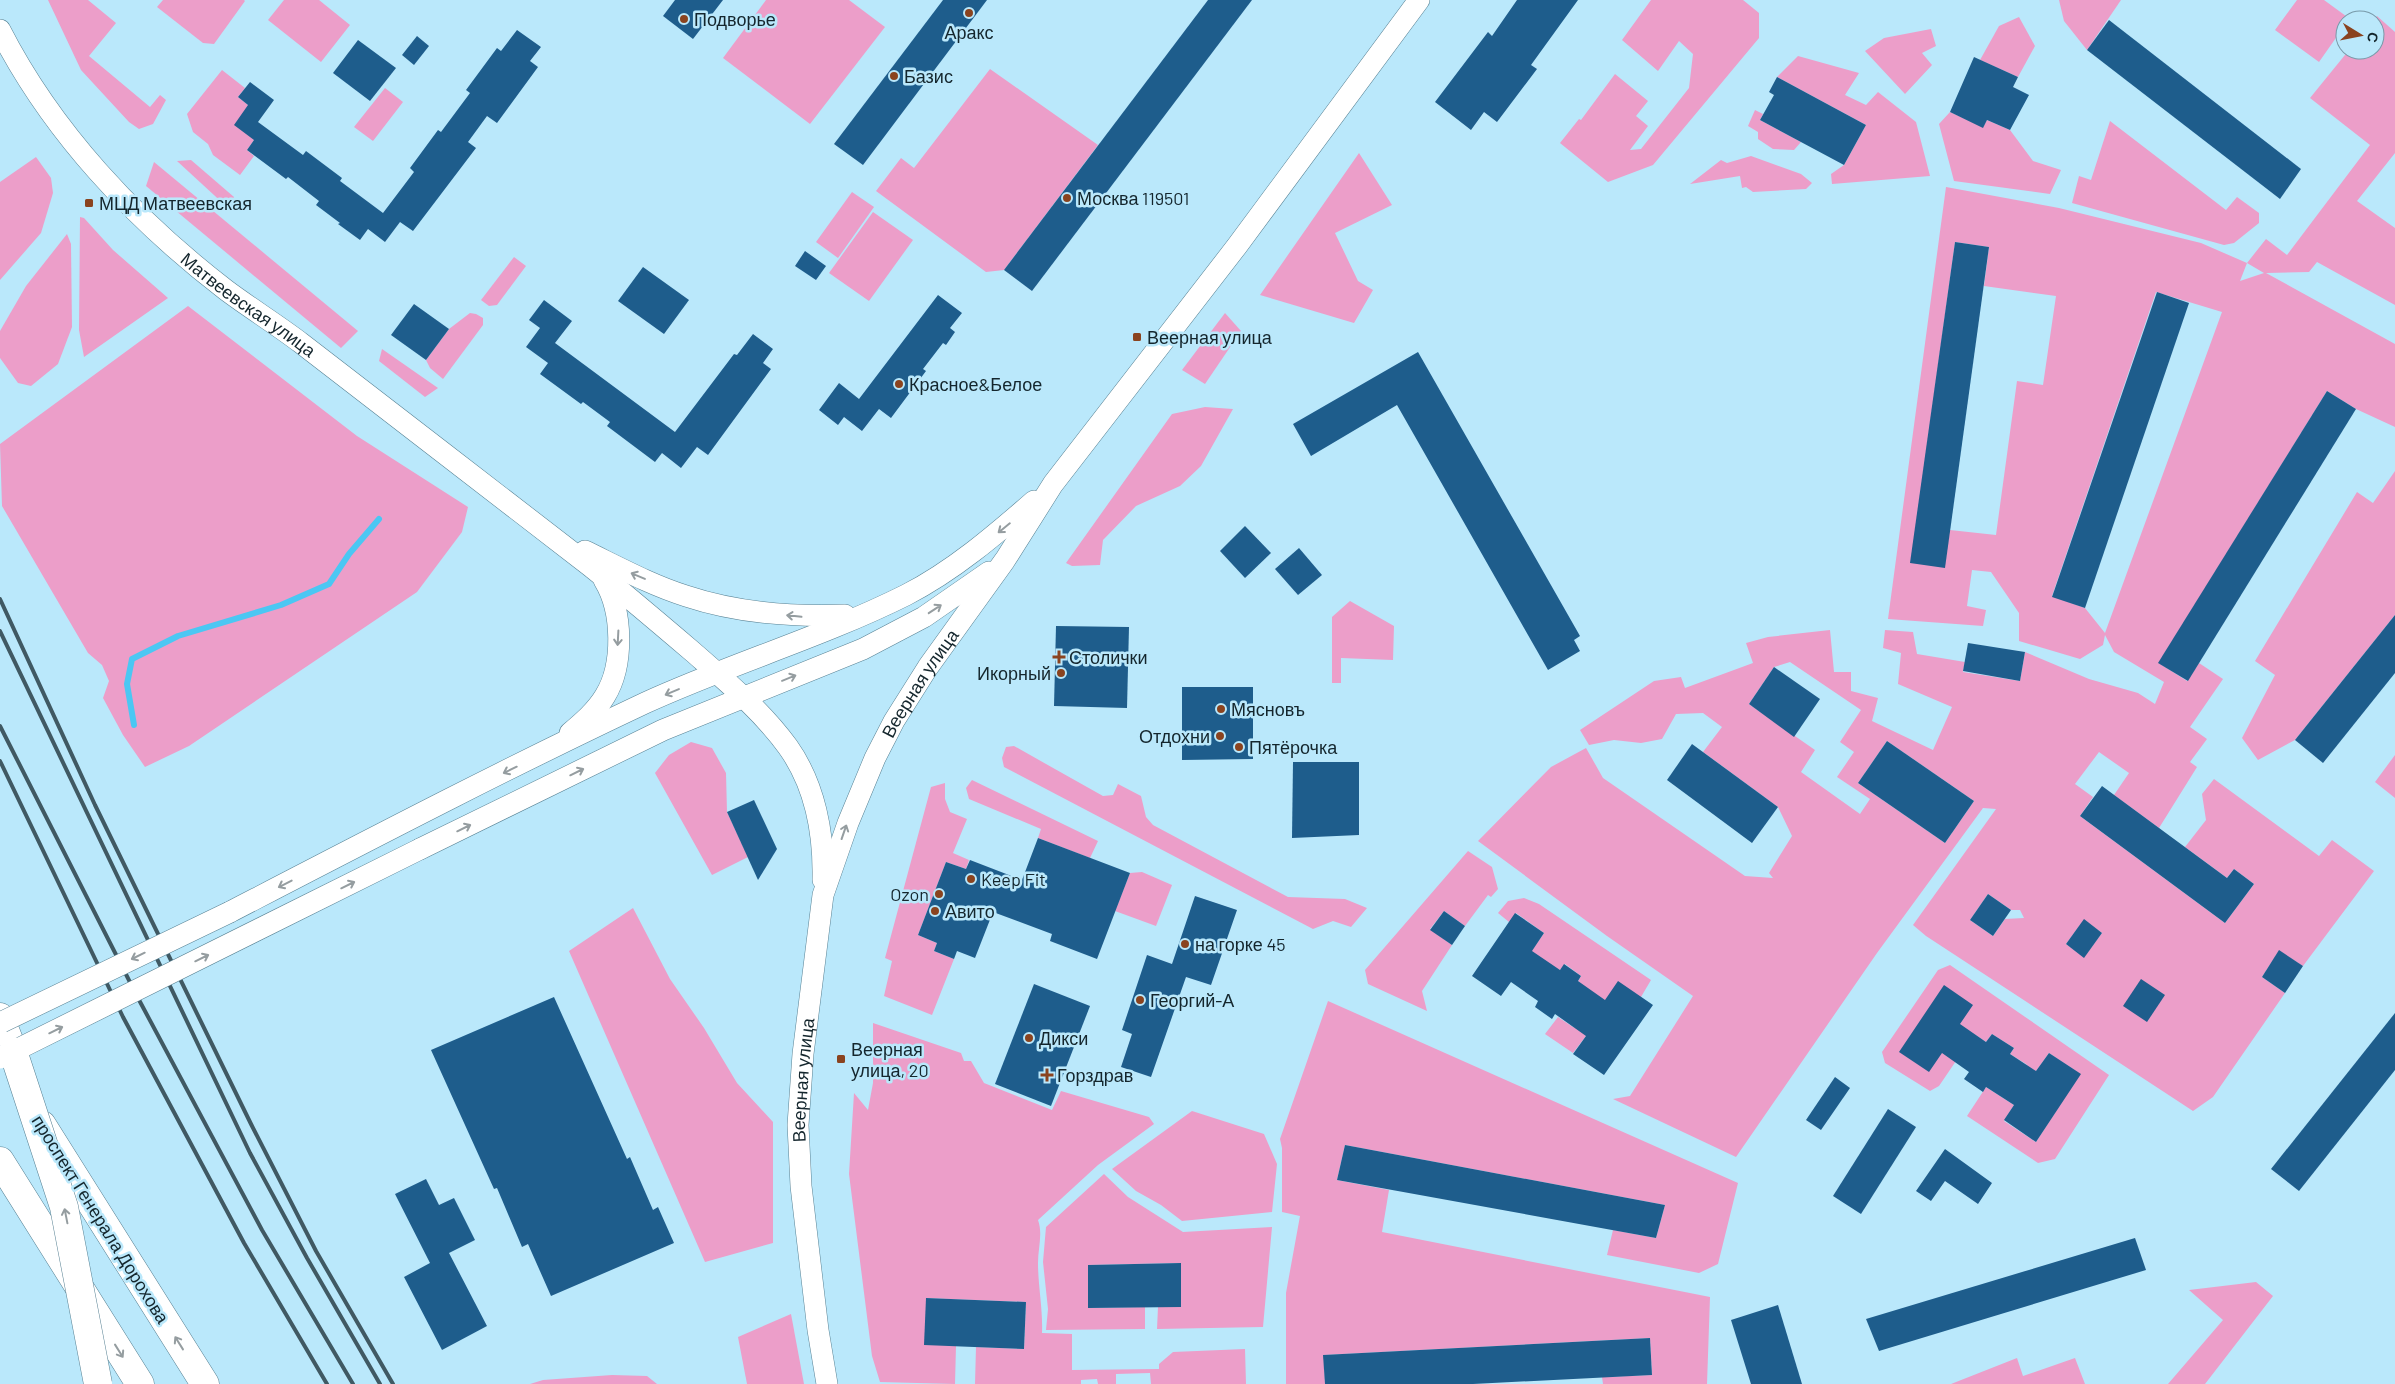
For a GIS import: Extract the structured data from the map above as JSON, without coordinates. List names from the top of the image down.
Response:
{
  "streets": {
    "main road": ["проспект Генерала Дорохова"],
    "street": ["Матвеевская улица", "Веерная улица"]
  },
  "places": {
    "other": [
      "Аракс",
      "Подворье",
      "Базис",
      "Москва 119501",
      "Красное&Белое",
      "Икорный",
      "Мясновъ",
      "Отдохни",
      "Пятёрочка",
      "Keep Fit",
      "Ozon",
      "Авито",
      "на горке 45",
      "Георгий-А",
      "Дикси"
    ],
    "transit": ["МЦД Матвеевская", "Веерная улица", "Веерная улица, 20"],
    "health": ["Столички", "Горздрав"]
  },
  "north": "right"
}
